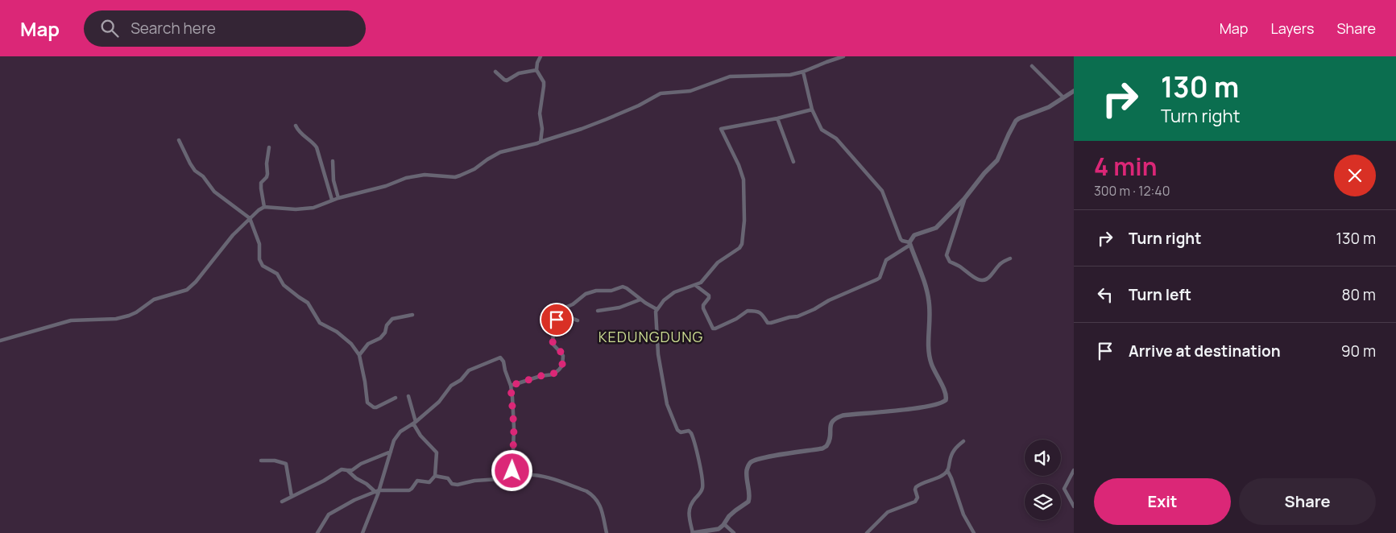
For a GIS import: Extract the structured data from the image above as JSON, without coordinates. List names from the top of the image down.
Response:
{
  "districts": ["KEDUNGDUNG"],
  "page": {
    "header": "Map",
    "search": "Search here",
    "nav": ["Map", "Layers", "Share"],
    "turn": ["130 m", "Turn right"],
    "heading": ["4 min", "300 m · 12:40"],
    "list": [
      {
        "name": "Turn right",
        "value": "130 m"
      },
      {
        "name": "Turn left",
        "value": "80 m"
      },
      {
        "name": "Arrive at destination",
        "value": "90 m"
      }
    ],
    "buttons": ["Exit", "Share"]
  }
}
